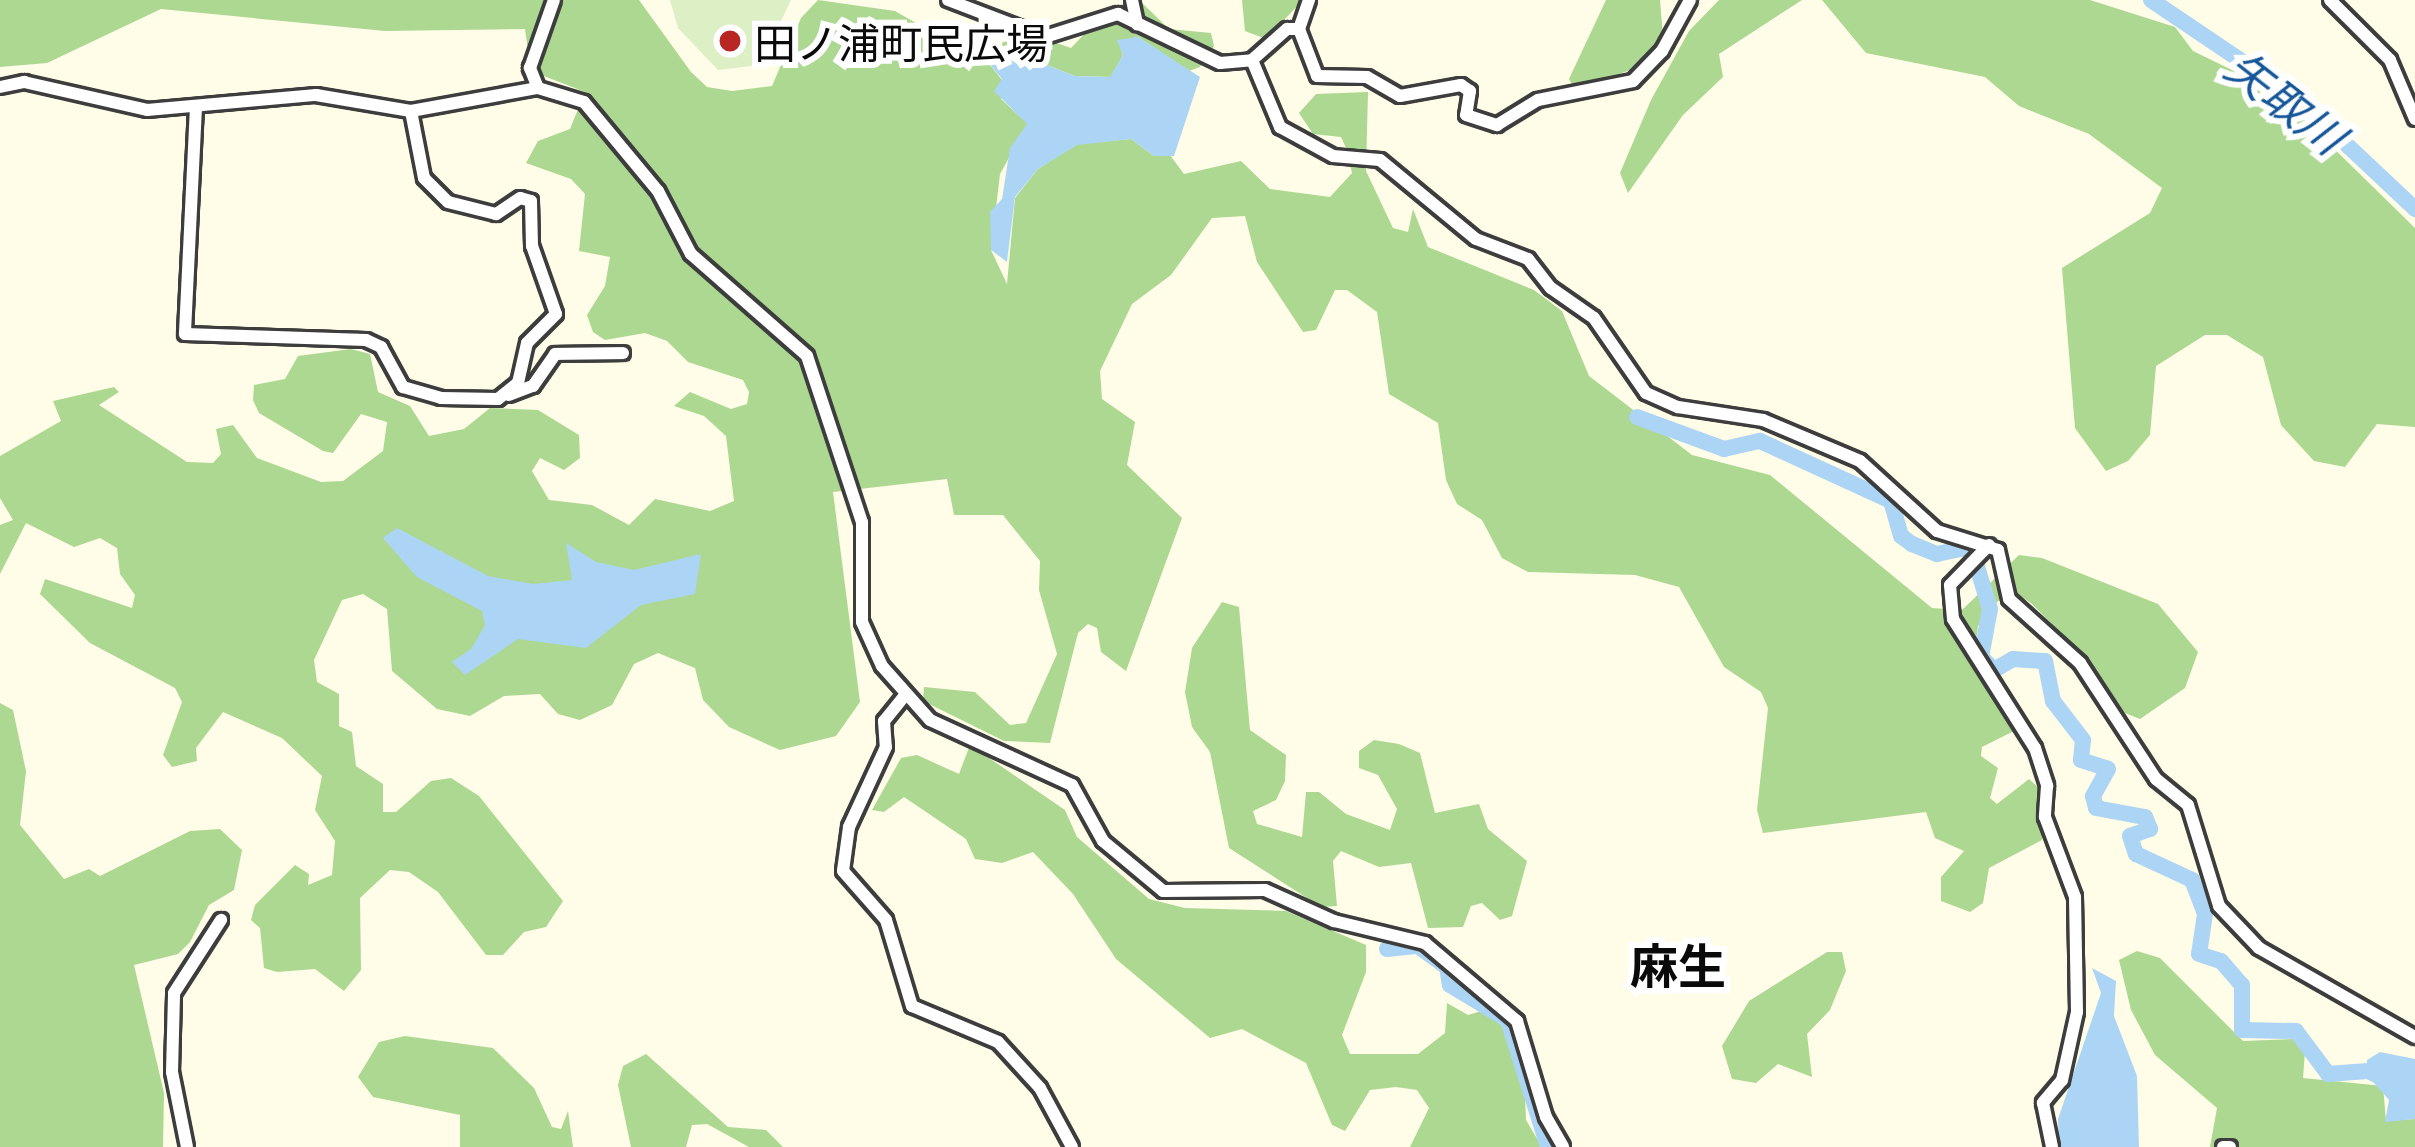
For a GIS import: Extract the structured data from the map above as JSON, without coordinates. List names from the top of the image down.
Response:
{
  "districts": ["麻生"],
  "water": ["矢取川"],
  "places": ["田ノ浦町民広場"]
}
